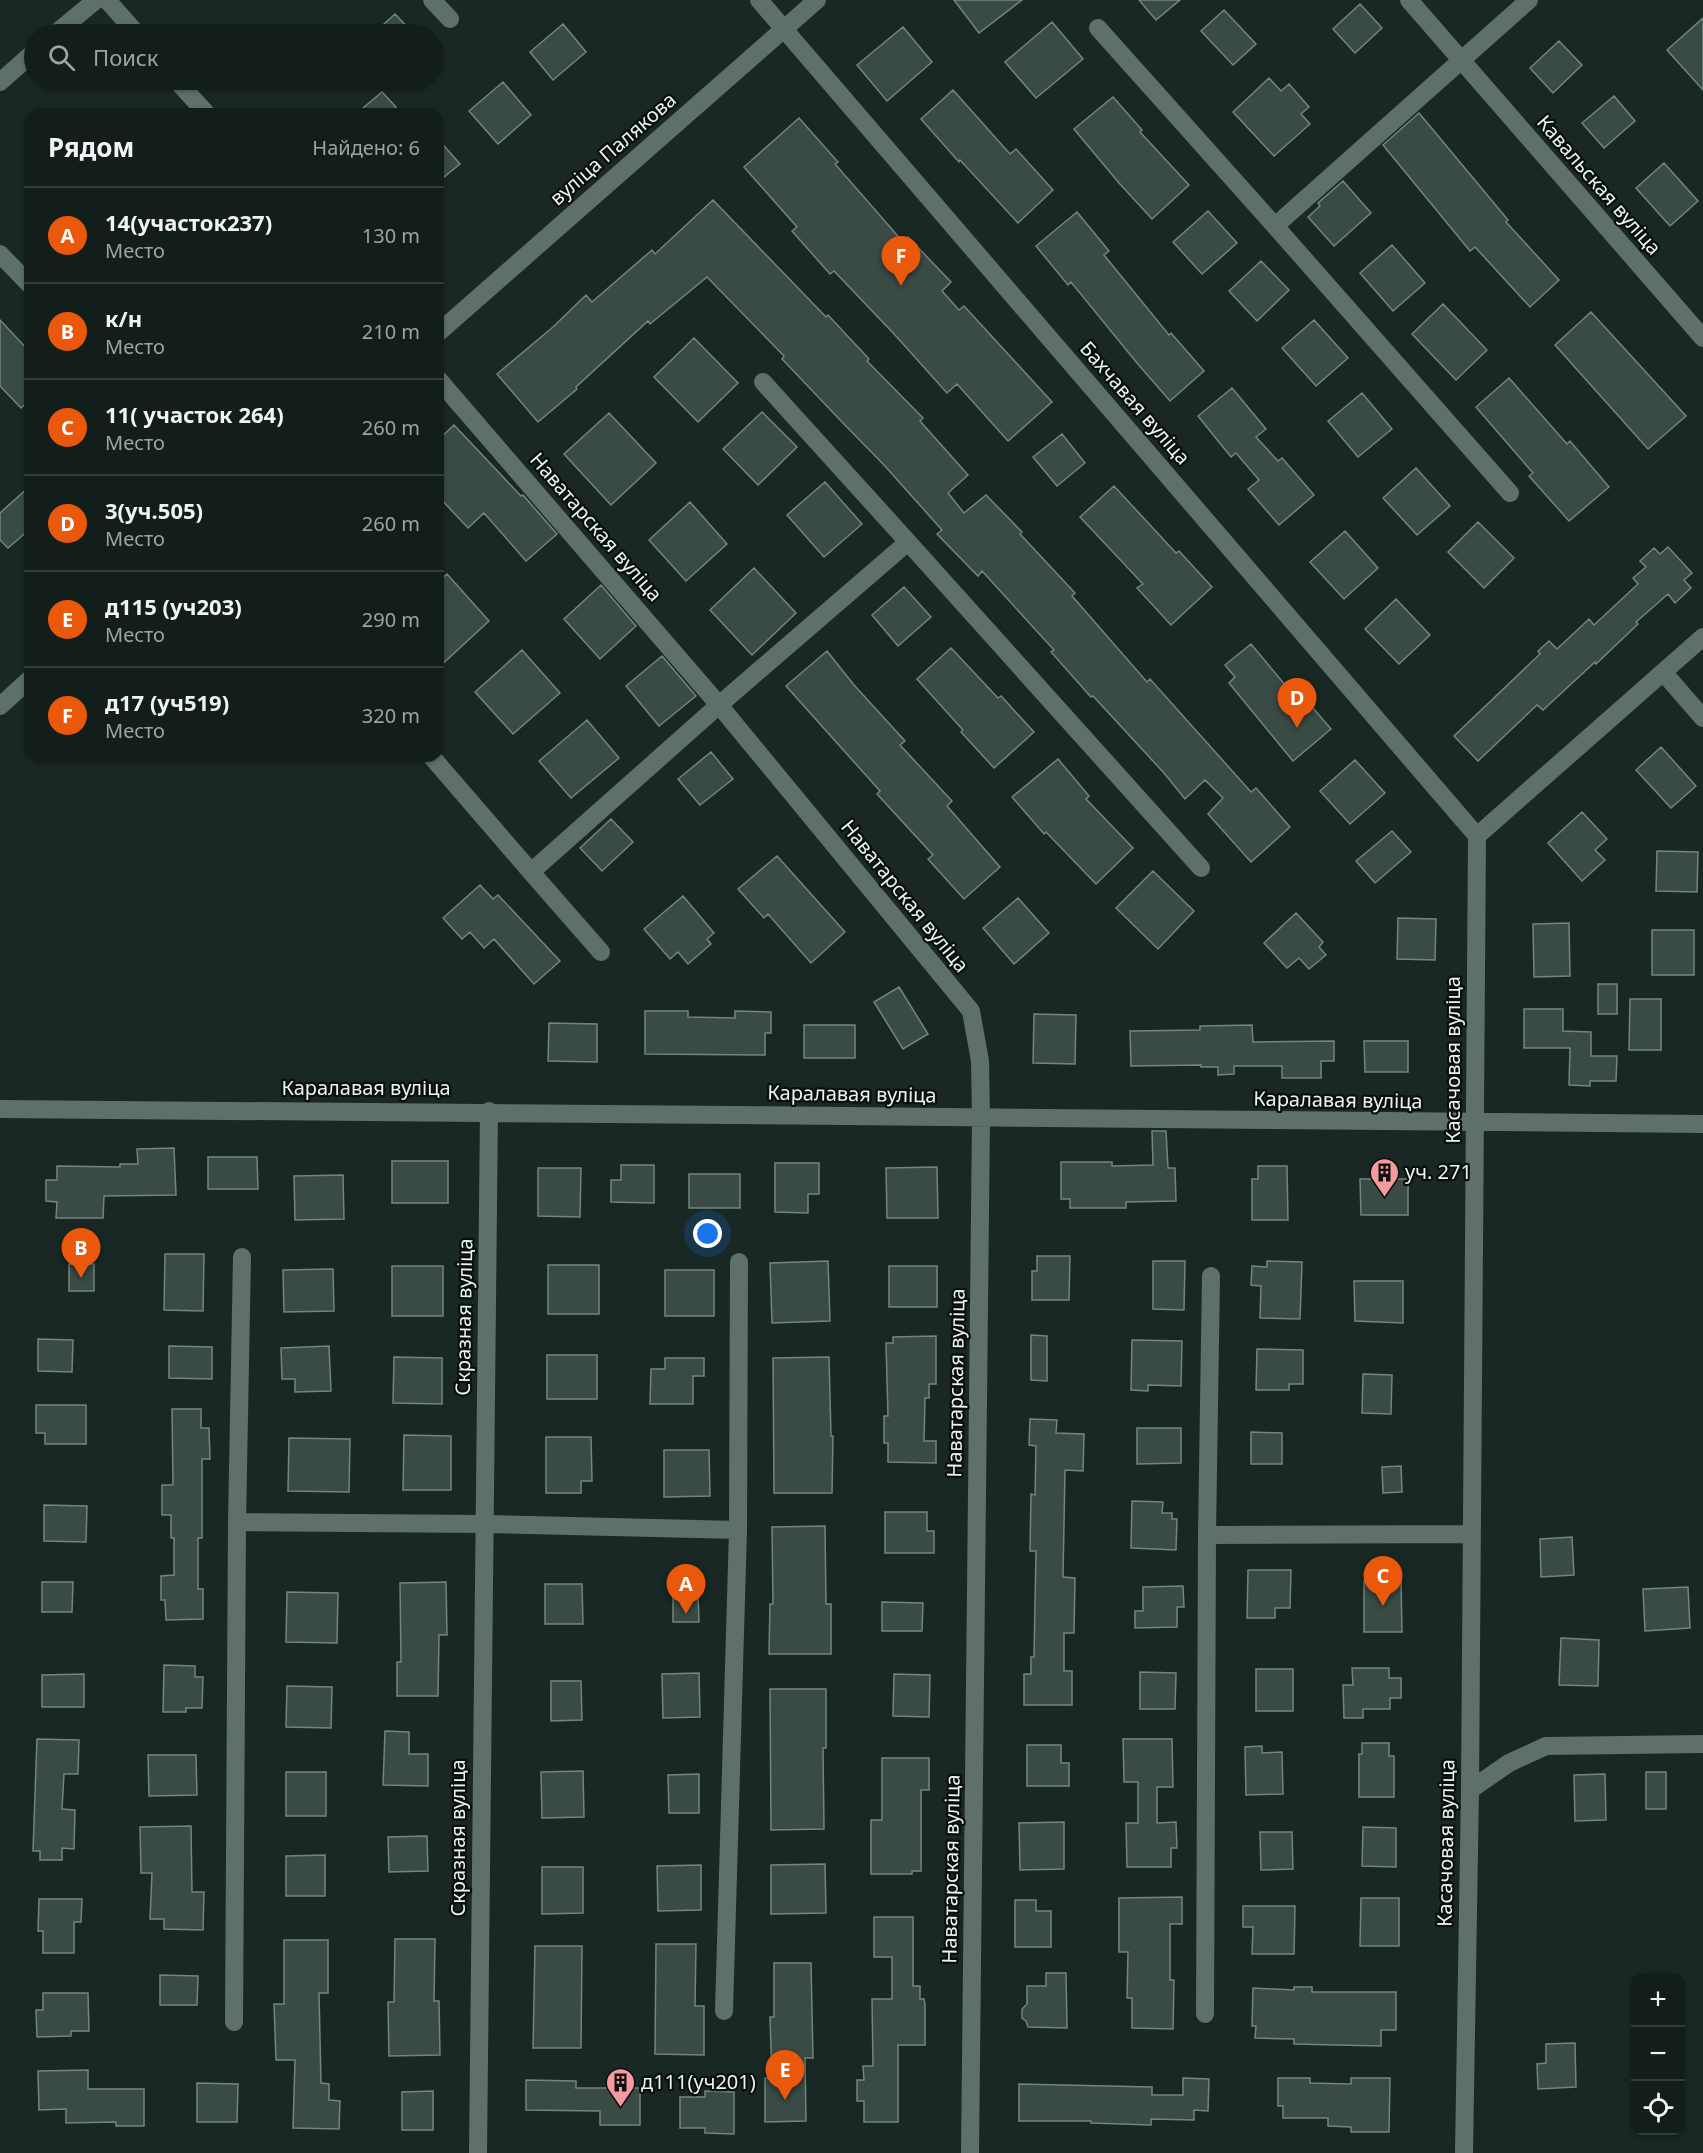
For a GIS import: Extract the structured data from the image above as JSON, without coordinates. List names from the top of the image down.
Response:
{
  "streets": {
    "street": [
      "вуліца Палякова",
      "Кавальская вуліца",
      "Бахчавая вуліца",
      "Наватарская вуліца",
      "Касачовая вуліца",
      "Каралавая вуліца",
      "Скразная вуліца"
    ]
  },
  "crossings": [
    ["вуліца Палякова", "Бахчавая вуліца"],
    ["Бахчавая вуліца", "Касачовая вуліца"],
    ["Наватарская вуліца", "Каралавая вуліца"],
    ["Касачовая вуліца", "Каралавая вуліца"],
    ["Каралавая вуліца", "Скразная вуліца"]
  ],
  "places": {
    "building": ["уч. 271", "д111(уч201)"]
  },
  "page": {
    "search": "Поиск",
    "heading": ["Рядом", "Найдено: 6"],
    "list": [
      {
        "mark": "A",
        "name": "14(участок237)",
        "note": "Место",
        "value": "130 m"
      },
      {
        "mark": "B",
        "name": "к/н",
        "note": "Место",
        "value": "210 m"
      },
      {
        "mark": "C",
        "name": "11( участок 264)",
        "note": "Место",
        "value": "260 m"
      },
      {
        "mark": "D",
        "name": "3(уч.505)",
        "note": "Место",
        "value": "260 m"
      },
      {
        "mark": "E",
        "name": "д115 (уч203)",
        "note": "Место",
        "value": "290 m"
      },
      {
        "mark": "F",
        "name": "д17 (уч519)",
        "note": "Место",
        "value": "320 m"
      }
    ],
    "pins": [
      "F",
      "D",
      "B",
      "C",
      "A",
      "E"
    ],
    "map_buttons": ["+", "−"]
  }
}
